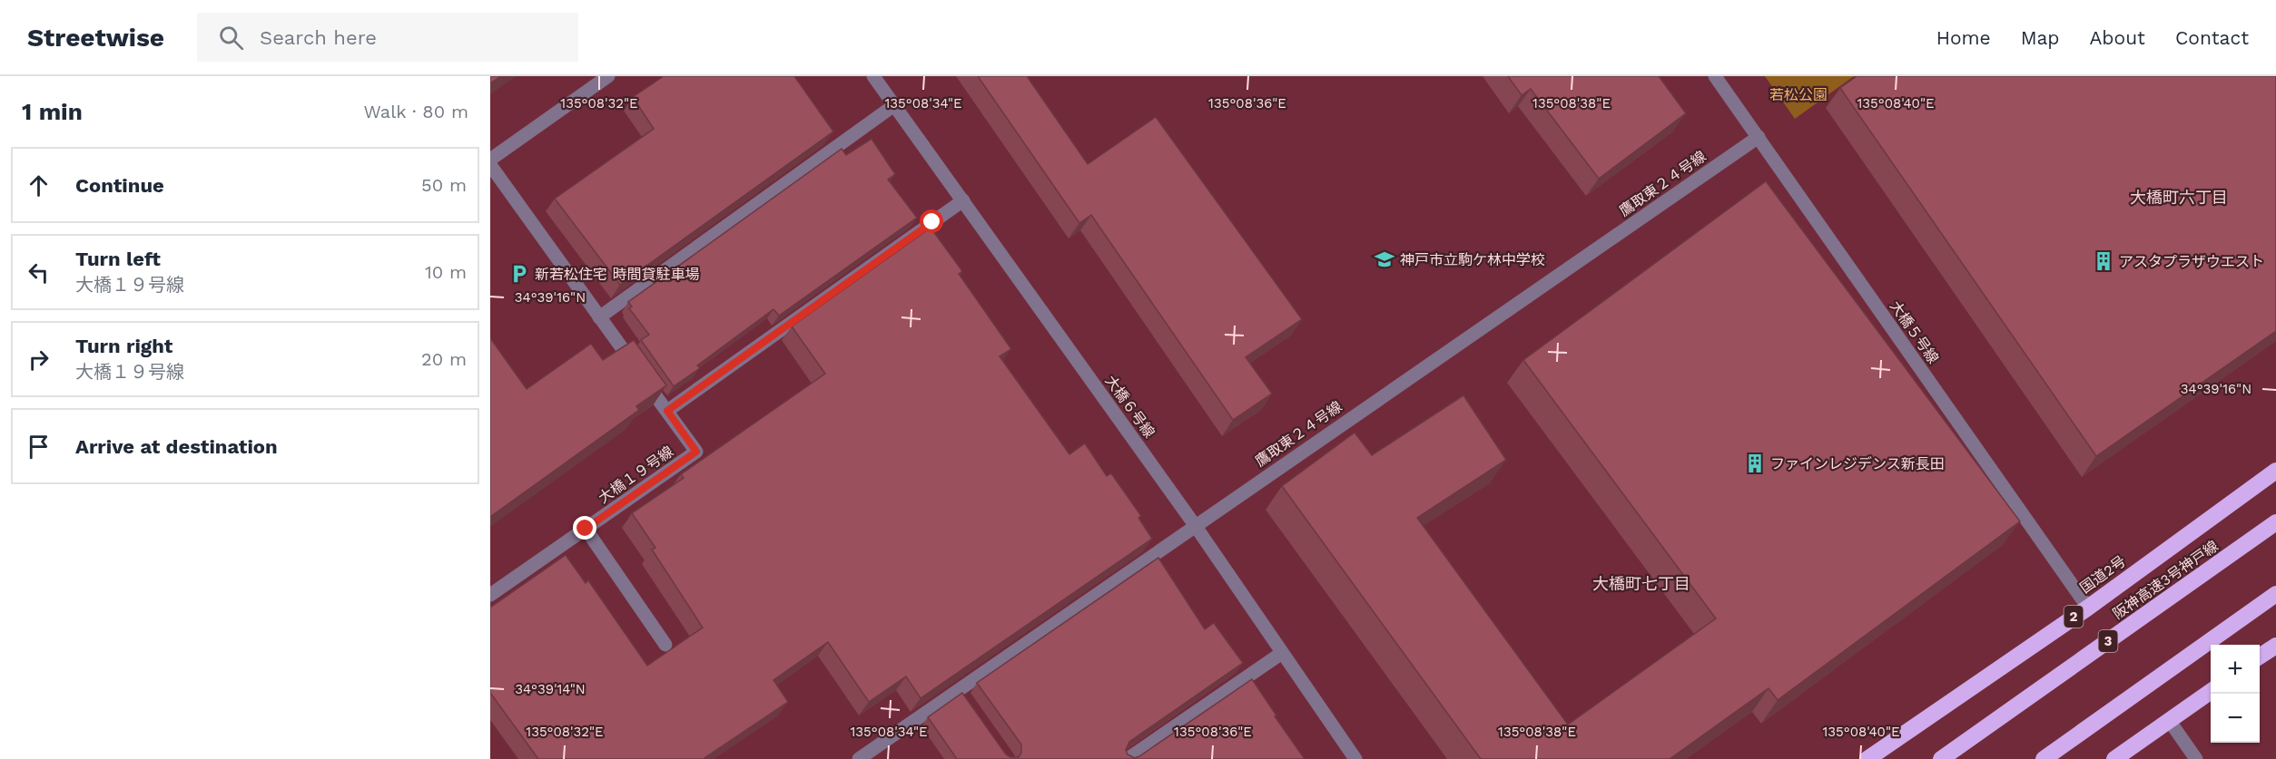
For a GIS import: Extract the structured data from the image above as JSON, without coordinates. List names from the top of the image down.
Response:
{
  "streets": {
    "highway": [
      "国道2号",
      "阪神高速3号神戸線",
      "2",
      "3"
    ],
    "street": [
      "鷹取東２４号線",
      "大橋５号線",
      "大橋６号線",
      "大橋１９号線"
    ]
  },
  "crossings": [
    ["鷹取東２４号線", "大橋５号線"],
    ["鷹取東２４号線", "大橋６号線"],
    ["大橋５号線", "国道2号"]
  ],
  "districts": ["大橋町六丁目", "大橋町七丁目"],
  "parks": ["若松公園"],
  "places": {
    "school or university": ["神戸市立駒ケ林中学校"],
    "building": ["アスタプラザウエスト", "ファインレジデンス新長田"],
    "parking": ["新若松住宅 時間貸駐車場"]
  },
  "page": {
    "header": "Streetwise",
    "search": "Search here",
    "nav": [
      "Home",
      "Map",
      "About",
      "Contact"
    ],
    "heading": ["1 min", "Walk · 80 m"],
    "list": [
      ["Continue", "50 m"],
      ["Turn left", "大橋１９号線", "10 m"],
      ["Turn right", "大橋１９号線", "20 m"],
      "Arrive at destination"
    ],
    "map_buttons": ["+", "−"]
  },
  "coordinates": [
    "135°08'32\"E",
    "135°08'34\"E",
    "135°08'36\"E",
    "135°08'38\"E",
    "135°08'40\"E",
    "34°39'16\"N",
    "34°39'14\"N"
  ]
}
